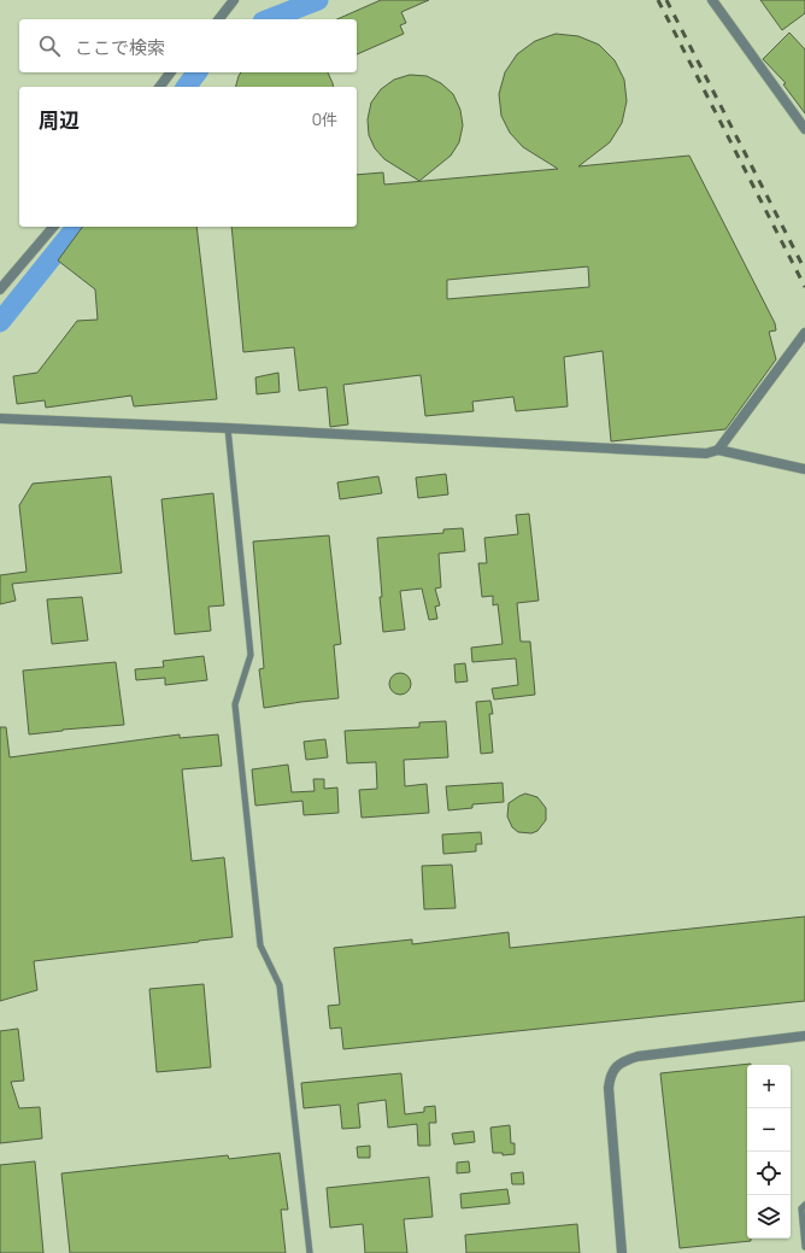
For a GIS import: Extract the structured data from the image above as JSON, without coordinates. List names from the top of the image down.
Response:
{
  "page": {
    "search": "ここで検索",
    "heading": ["周辺", "0件"],
    "map_buttons": ["+", "−"]
  }
}
